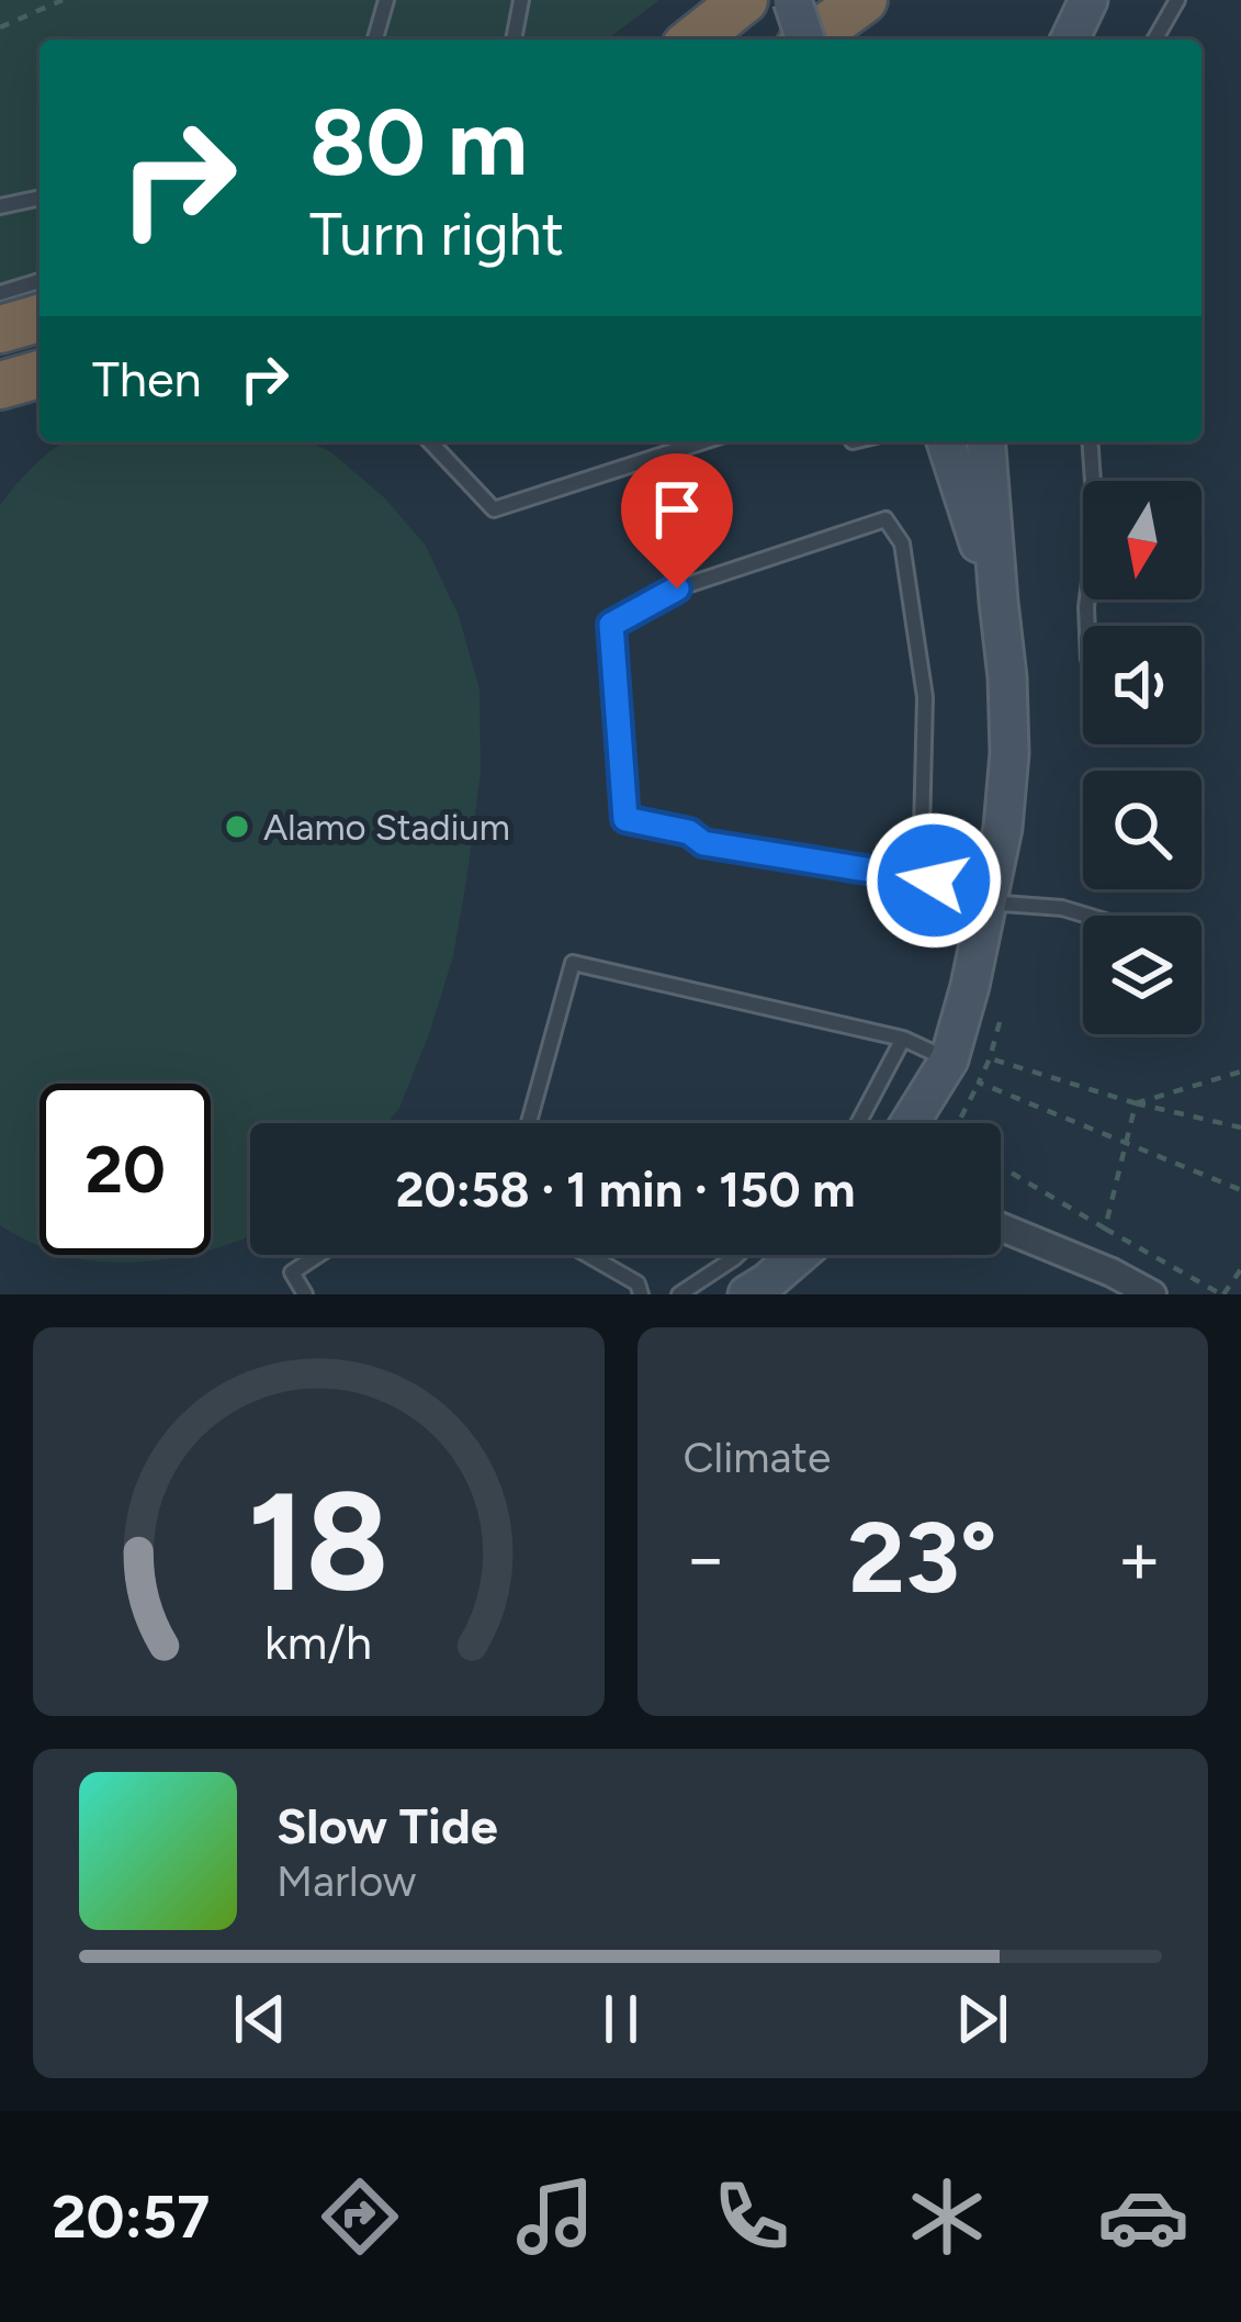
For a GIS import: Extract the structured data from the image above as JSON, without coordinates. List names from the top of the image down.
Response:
{
  "places": ["Alamo Stadium"],
  "north": "bottom",
  "page": {
    "turn": ["80 m", "Turn right"],
    "then": "Then",
    "limit": "20",
    "trip": "20:58 · 1 min · 150 m",
    "tile": "Climate",
    "heat": ["−", "23°", "+"],
    "song": ["Slow Tide", "Marlow"],
    "tabs": "20:57",
    "gauge": ["18", "km/h"]
  }
}
